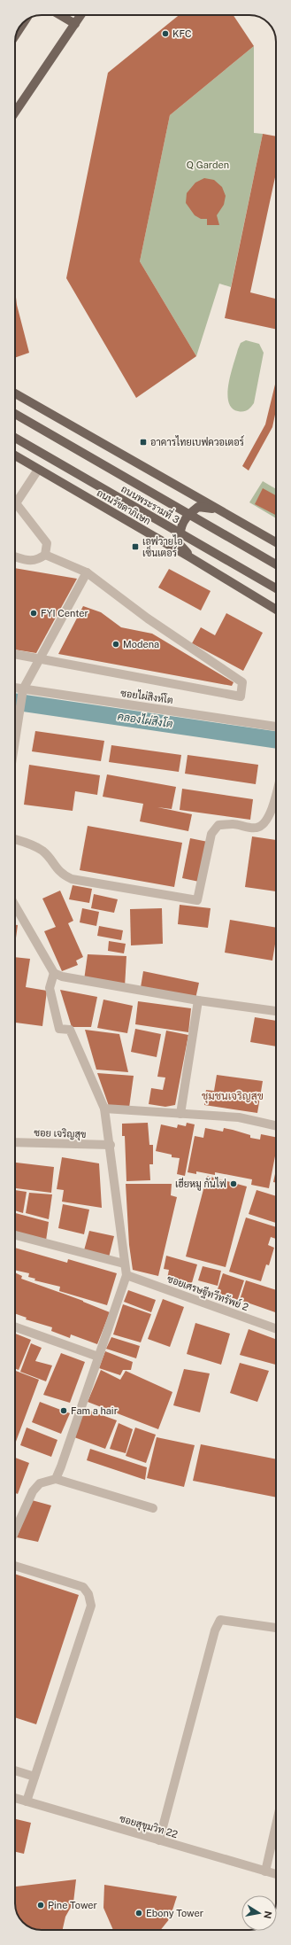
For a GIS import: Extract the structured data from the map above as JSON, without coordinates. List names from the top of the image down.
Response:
{
  "streets": {
    "main road": ["ถนนพระรามที่ 3", "ถนนรัชดาภิเษก"],
    "street": [
      "ซอยไผ่สิงห์โต",
      "ซอย เจริญสุข",
      "ซอยเศรษฐีทวีทรัพย์ 2",
      "ซอยสุขุมวิท 22"
    ]
  },
  "districts": ["ชุมชนเจริญสุข"],
  "water": ["คลองไผ่สิงโต"],
  "parks": ["Q Garden"],
  "places": {
    "other": [
      "KFC",
      "FYI Center",
      "Modena",
      "เฮียหมู กันไฟ",
      "Fam a hair",
      "Pine Tower",
      "Ebony Tower"
    ],
    "transit": ["อาคารไทยเบฟควอเตอร์", "เอฟวายไอ เซ็นเตอร์"]
  },
  "north": "right"
}
